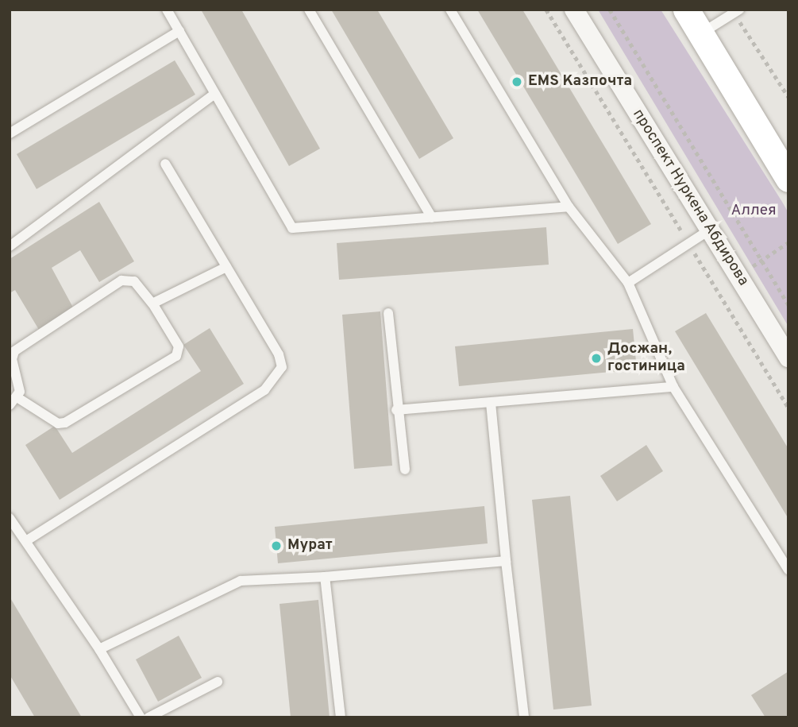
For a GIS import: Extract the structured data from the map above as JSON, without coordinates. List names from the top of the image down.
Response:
{
  "streets": {
    "street": ["проспект Нуркена Абдирова"]
  },
  "parks": ["Аллея"],
  "places": ["EMS Казпочта", "Досжан, гостиница", "Мурат"]
}
